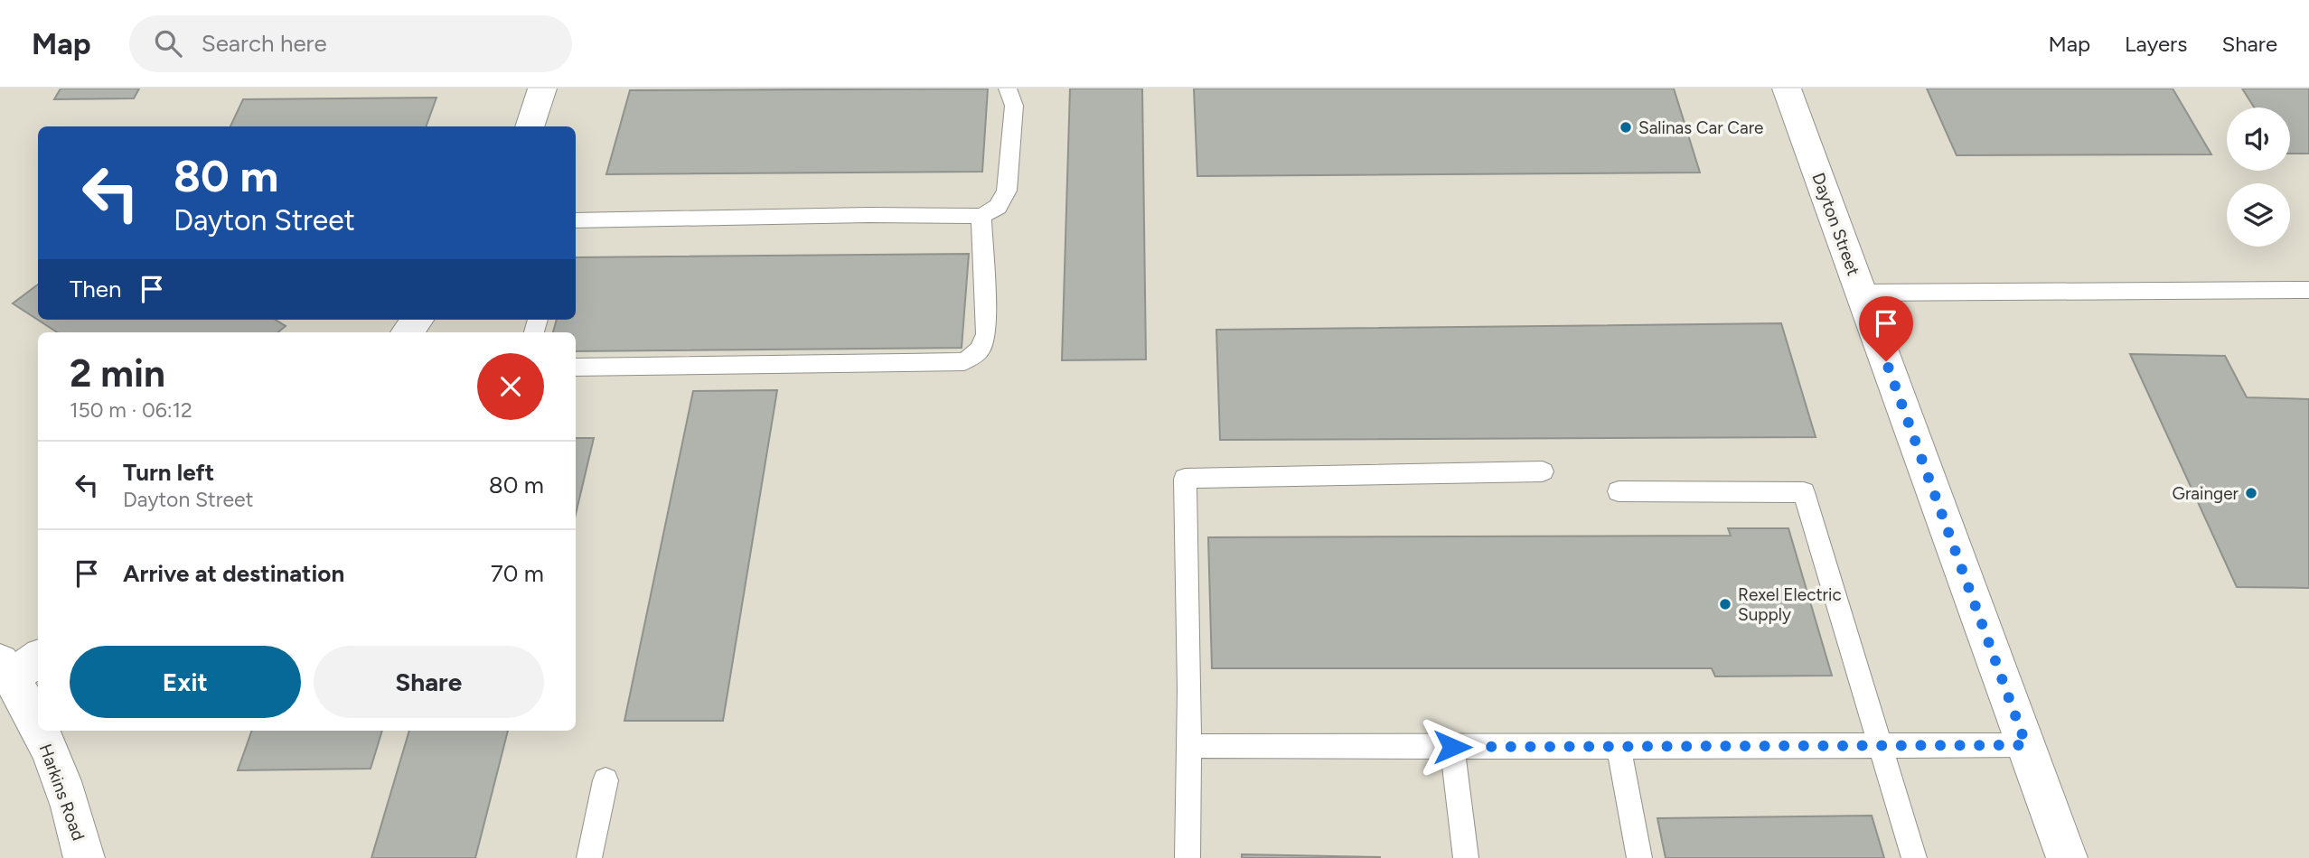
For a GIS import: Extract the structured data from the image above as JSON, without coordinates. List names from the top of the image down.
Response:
{
  "streets": {
    "street": ["Dayton Street", "Harkins Road"]
  },
  "places": ["Salinas Car Care", "Grainger", "Rexel Electric Supply"],
  "page": {
    "header": "Map",
    "search": "Search here",
    "nav": ["Map", "Layers", "Share"],
    "turn": ["80 m", "Dayton Street"],
    "then": "Then",
    "heading": ["2 min", "150 m · 06:12"],
    "list": [
      {
        "name": "Turn left",
        "note": "Dayton Street",
        "value": "80 m"
      },
      {
        "name": "Arrive at destination",
        "value": "70 m"
      }
    ],
    "buttons": ["Exit", "Share"]
  }
}
